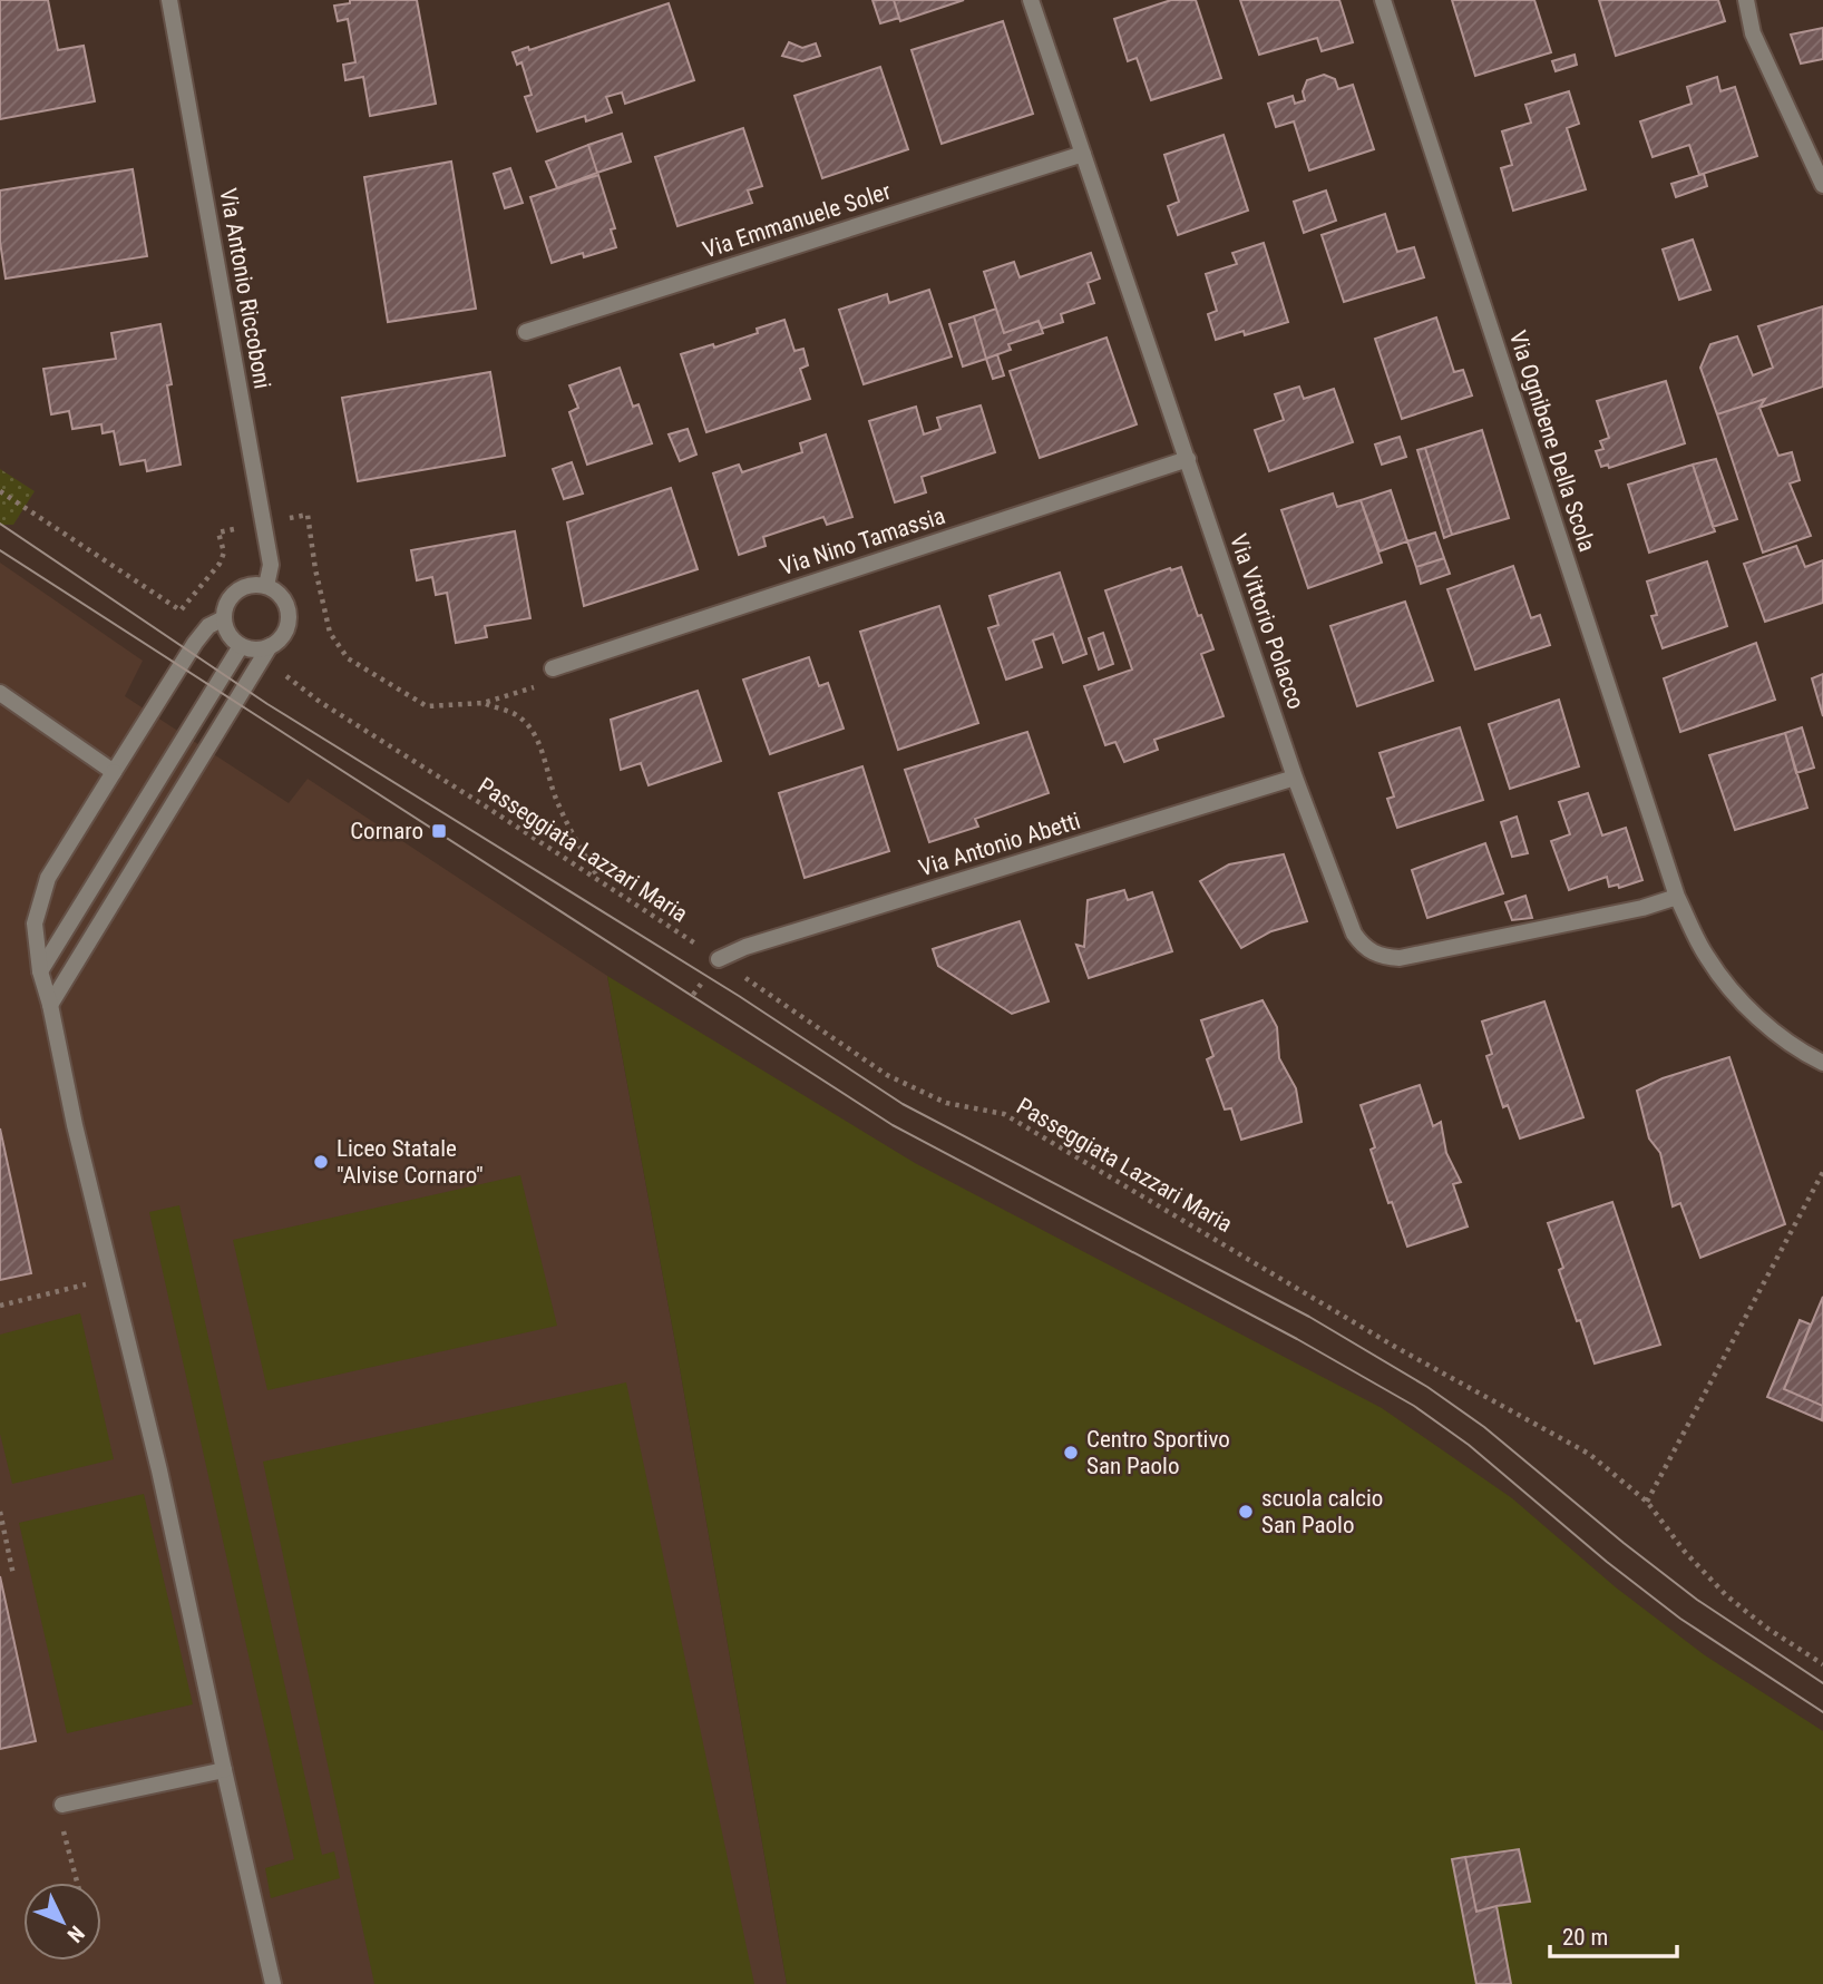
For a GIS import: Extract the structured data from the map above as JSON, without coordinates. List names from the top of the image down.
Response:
{
  "streets": {
    "street": [
      "Via Emmanuele Soler",
      "Via Antonio Riccoboni",
      "Via Ognibene Della Scola",
      "Via Nino Tamassia",
      "Via Vittorio Polacco",
      "Via Antonio Abetti"
    ],
    "path": ["Passeggiata Lazzari Maria"]
  },
  "crossings": [
    ["Via Emmanuele Soler", "Via Vittorio Polacco"],
    ["Via Antonio Riccoboni", "Passeggiata Lazzari Maria"],
    ["Via Ognibene Della Scola", "Via Vittorio Polacco"],
    ["Via Nino Tamassia", "Via Vittorio Polacco"],
    ["Via Vittorio Polacco", "Via Antonio Abetti"],
    ["Via Antonio Abetti", "Passeggiata Lazzari Maria"]
  ],
  "places": {
    "transit": ["Cornaro"],
    "other": ["Liceo Statale \"Alvise Cornaro\"", "Centro Sportivo San Paolo", "scuola calcio San Paolo"]
  },
  "scale_bar": "20 m",
  "north": "bottom right"
}
